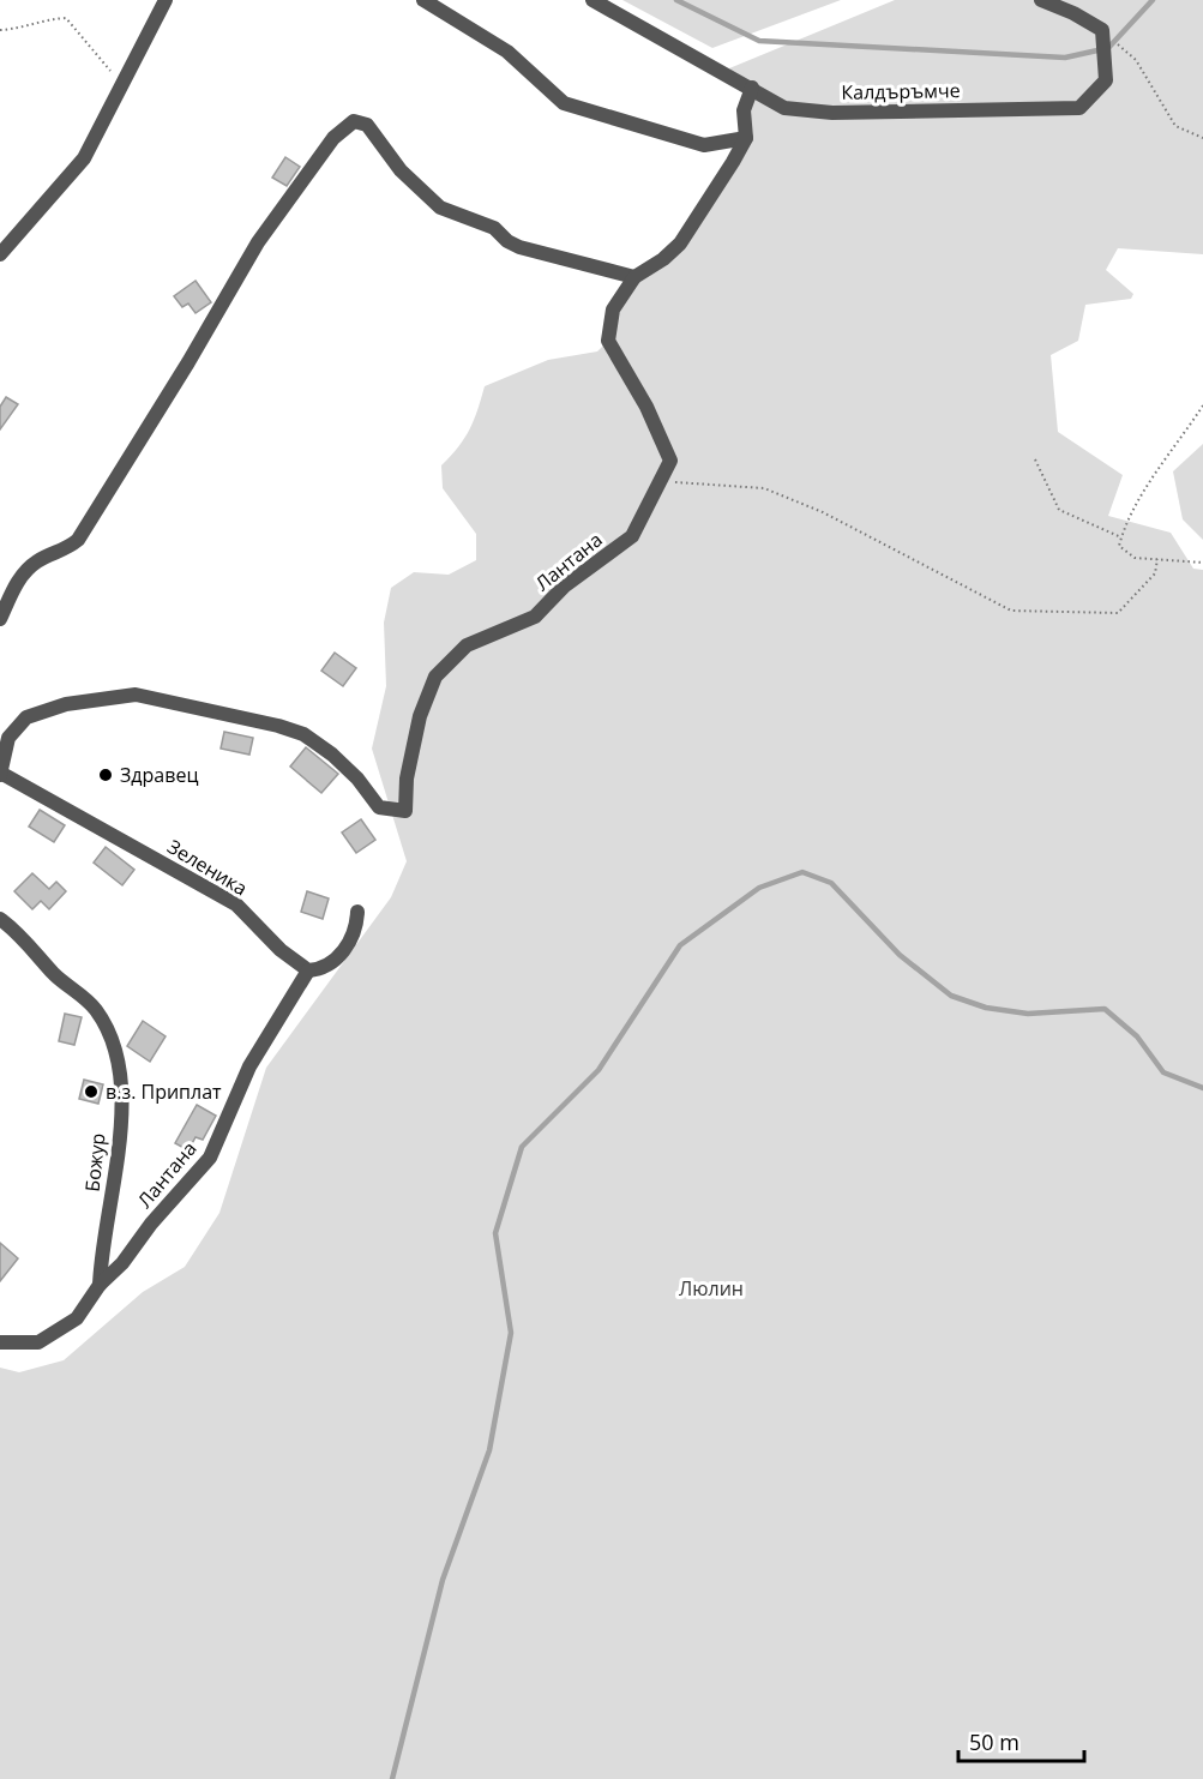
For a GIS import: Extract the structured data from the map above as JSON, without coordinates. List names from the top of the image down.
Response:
{
  "streets": {
    "street": [
      "Калдъръмче",
      "Лантана",
      "Зеленика",
      "Божур"
    ]
  },
  "crossings": [
    ["Лантана", "Зеленика"],
    ["Лантана", "Божур"]
  ],
  "parks": ["Люлин"],
  "places": ["Здравец", "в.з. Приплат"],
  "scale_bar": "50 m"
}
